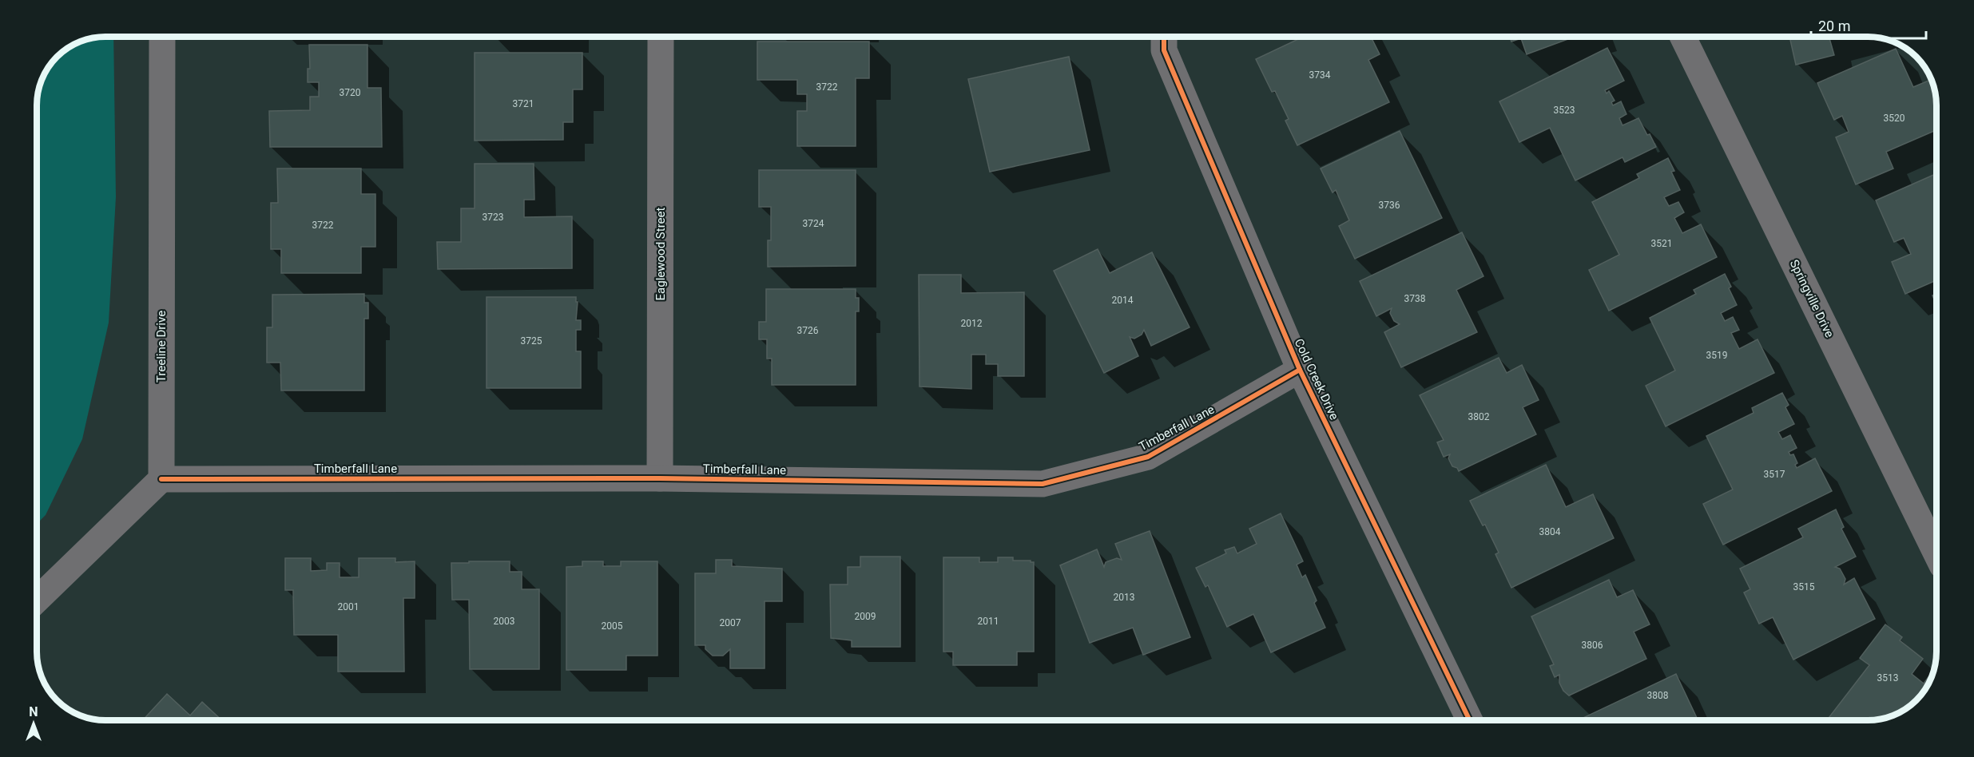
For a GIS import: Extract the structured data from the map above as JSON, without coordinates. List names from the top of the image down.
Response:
{
  "streets": {
    "street": [
      "Eaglewood Street",
      "Springville Drive",
      "Treeline Drive",
      "Cold Creek Drive",
      "Timberfall Lane"
    ]
  },
  "crossings": [
    ["Eaglewood Street", "Timberfall Lane"],
    ["Treeline Drive", "Timberfall Lane"],
    ["Cold Creek Drive", "Timberfall Lane"]
  ],
  "house_numbers": [
    "3734",
    "3722",
    "3720",
    "3721",
    "3523",
    "3520",
    "3736",
    "3723",
    "3724",
    "3722",
    "3521",
    "3738",
    "2014",
    "2012",
    "3726",
    "3725",
    "3519",
    "3802",
    "3517",
    "3804",
    "3515",
    "2013",
    "2001",
    "2009",
    "2003",
    "2011",
    "2007",
    "2005",
    "3806",
    "3513",
    "3808"
  ],
  "scale_bar": "20 m",
  "north": "top"
}
